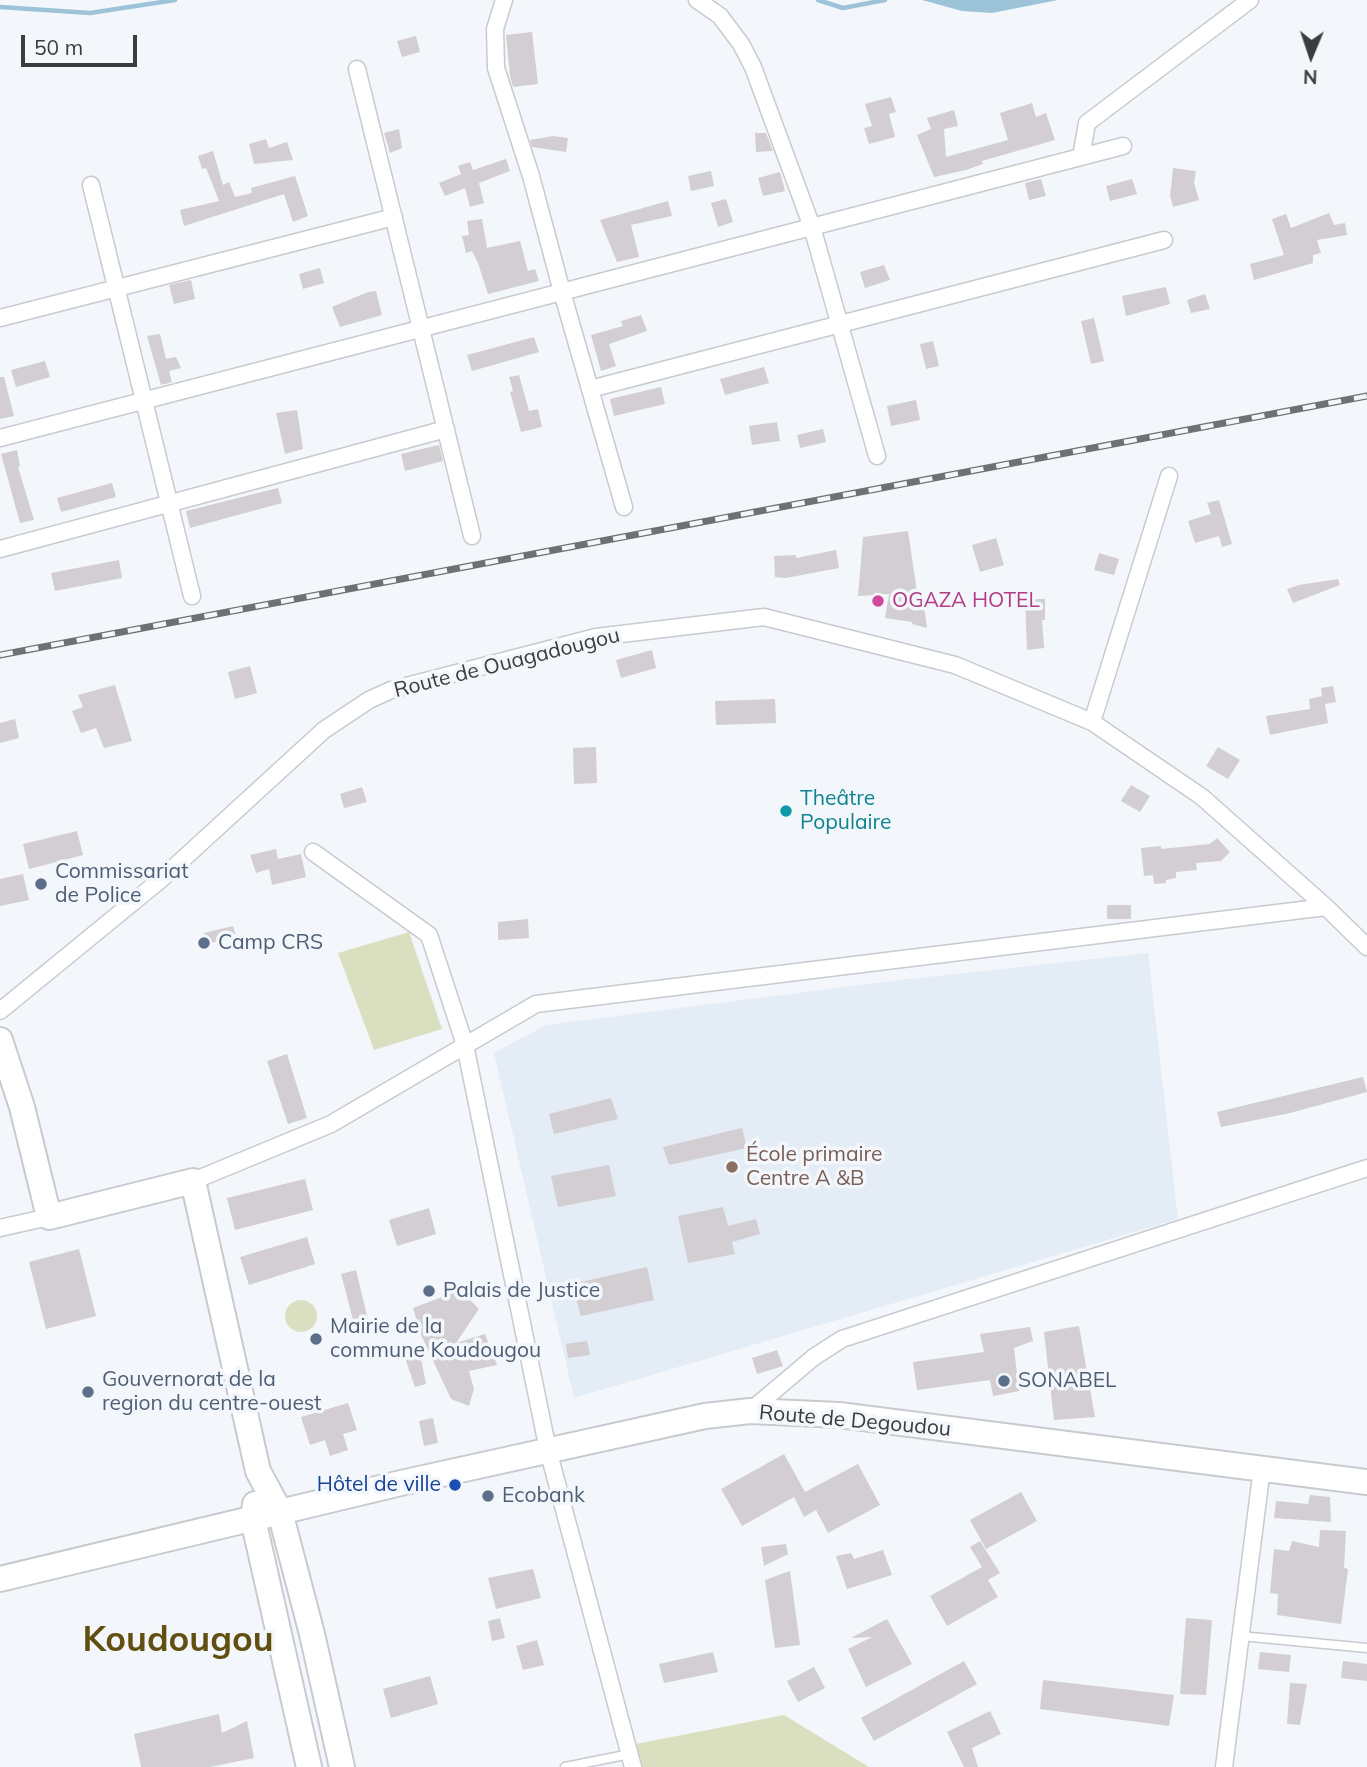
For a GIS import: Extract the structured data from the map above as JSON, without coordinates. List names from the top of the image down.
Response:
{
  "streets": {
    "main road": ["Route de Degoudou"],
    "street": ["Route de Ouagadougou"]
  },
  "districts": ["Koudougou"],
  "places": [
    "OGAZA HOTEL",
    "Theâtre Populaire",
    "Commissariat de Police",
    "Camp CRS",
    "École primaire Centre A &B",
    "Palais de Justice",
    "Mairie de la commune Koudougou",
    "SONABEL",
    "Gouvernorat de la region du centre-ouest",
    "Hôtel de ville",
    "Ecobank"
  ],
  "scale_bar": "50 m",
  "north": "bottom"
}
